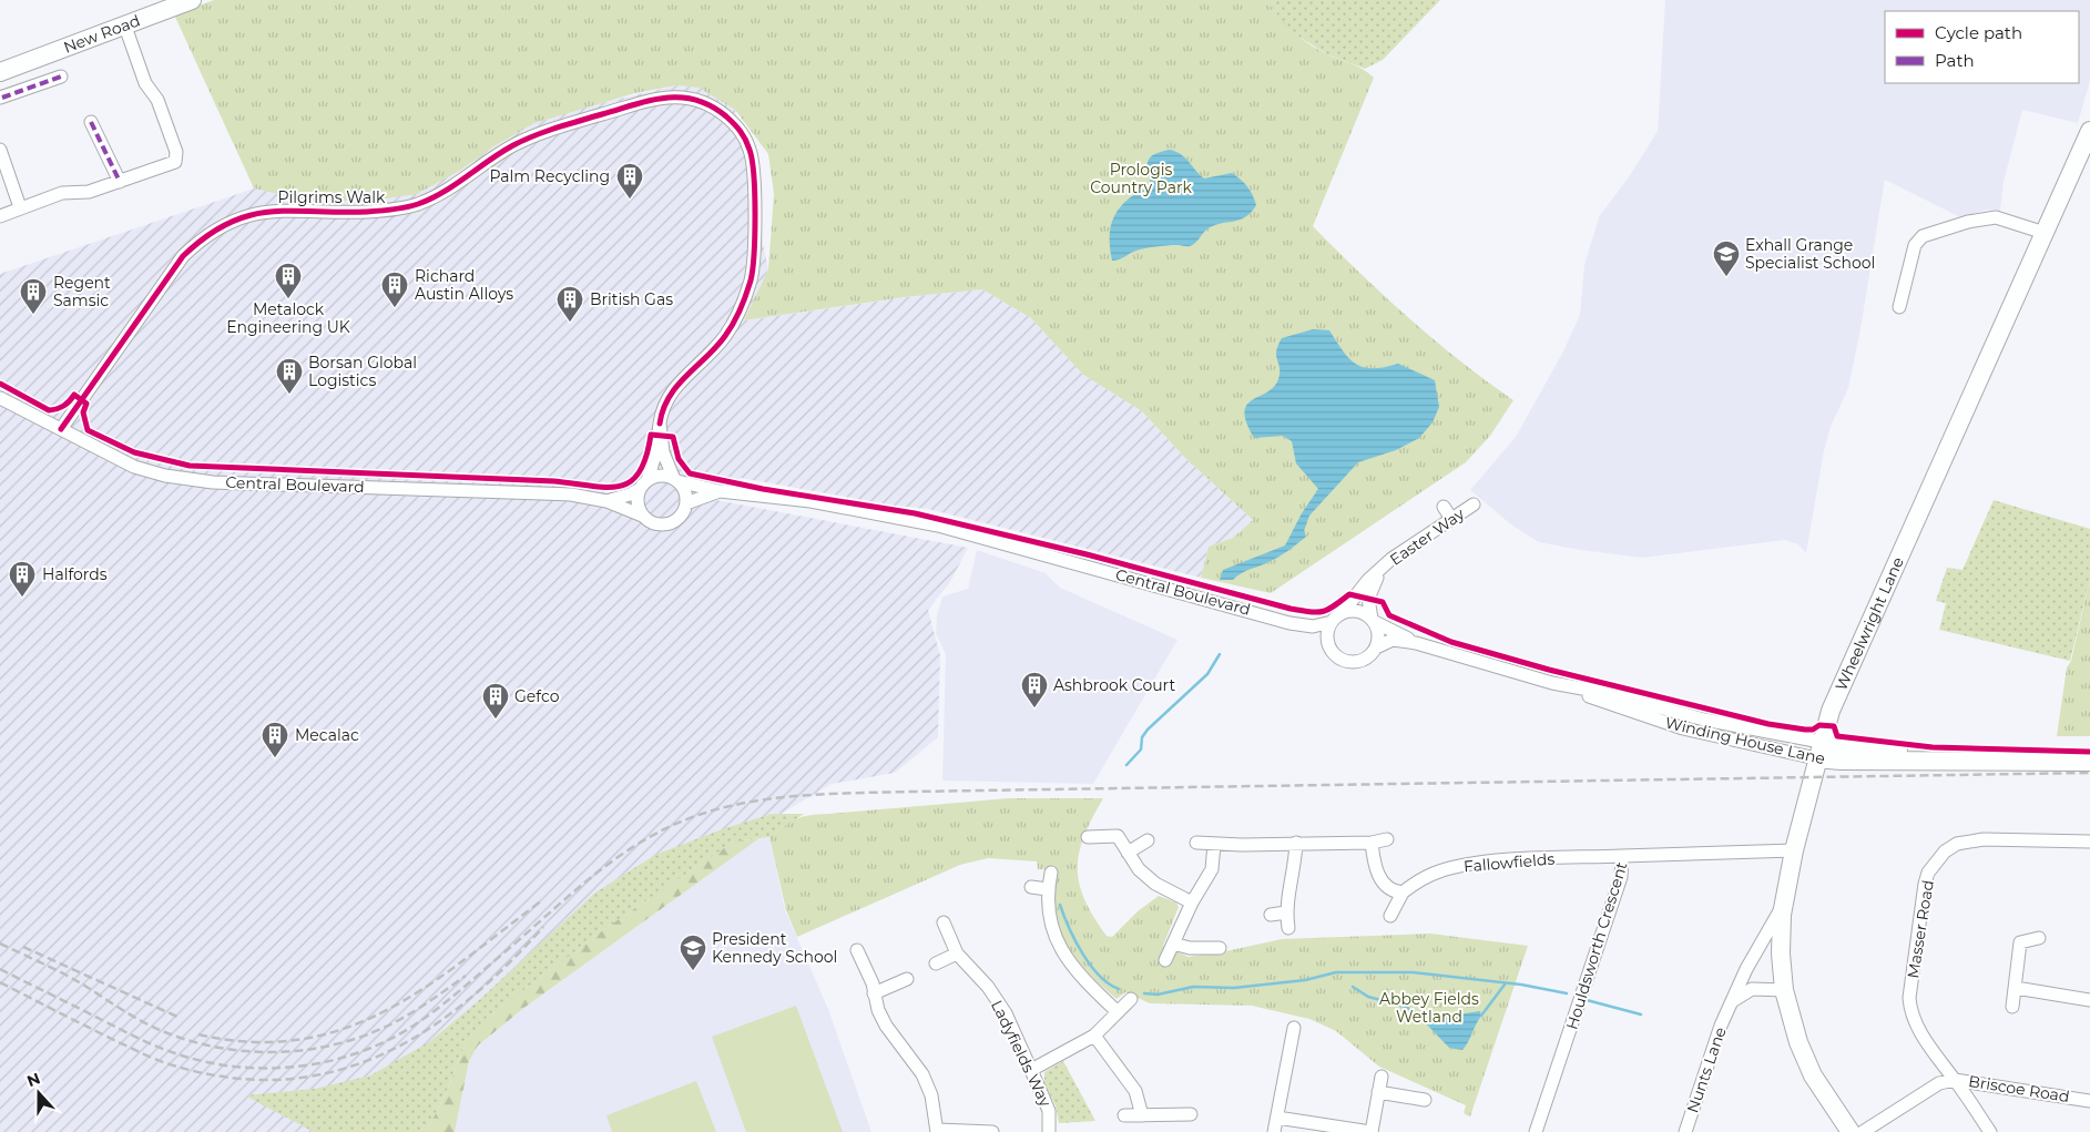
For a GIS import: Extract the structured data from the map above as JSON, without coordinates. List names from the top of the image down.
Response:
{
  "streets": {
    "street": [
      "New Road",
      "Pilgrims Walk",
      "Central Boulevard",
      "Easter Way",
      "Wheelwright Lane",
      "Winding House Lane",
      "Fallowfields",
      "Masser Road",
      "Houldsworth Crescent",
      "Ladyfields Way",
      "Nunts Lane",
      "Briscoe Road"
    ]
  },
  "crossings": [
    ["Pilgrims Walk", "Central Boulevard"],
    ["Central Boulevard", "Easter Way"],
    ["Central Boulevard", "Winding House Lane"],
    ["Easter Way", "Winding House Lane"],
    ["Wheelwright Lane", "Winding House Lane"],
    ["Wheelwright Lane", "Houldsworth Crescent"],
    ["Wheelwright Lane", "Nunts Lane"],
    ["Fallowfields", "Houldsworth Crescent"],
    ["Masser Road", "Briscoe Road"]
  ],
  "parks": ["Prologis Country Park", "Abbey Fields Wetland"],
  "places": {
    "building": [
      "Palm Recycling",
      "Metalock Engineering UK",
      "Richard Austin Alloys",
      "Regent Samsic",
      "British Gas",
      "Borsan Global Logistics",
      "Halfords",
      "Ashbrook Court",
      "Gefco",
      "Mecalac"
    ],
    "school or university": ["Exhall Grange Specialist School", "President Kennedy School"]
  },
  "legend": ["Cycle path", "Path"],
  "north": "top"
}
